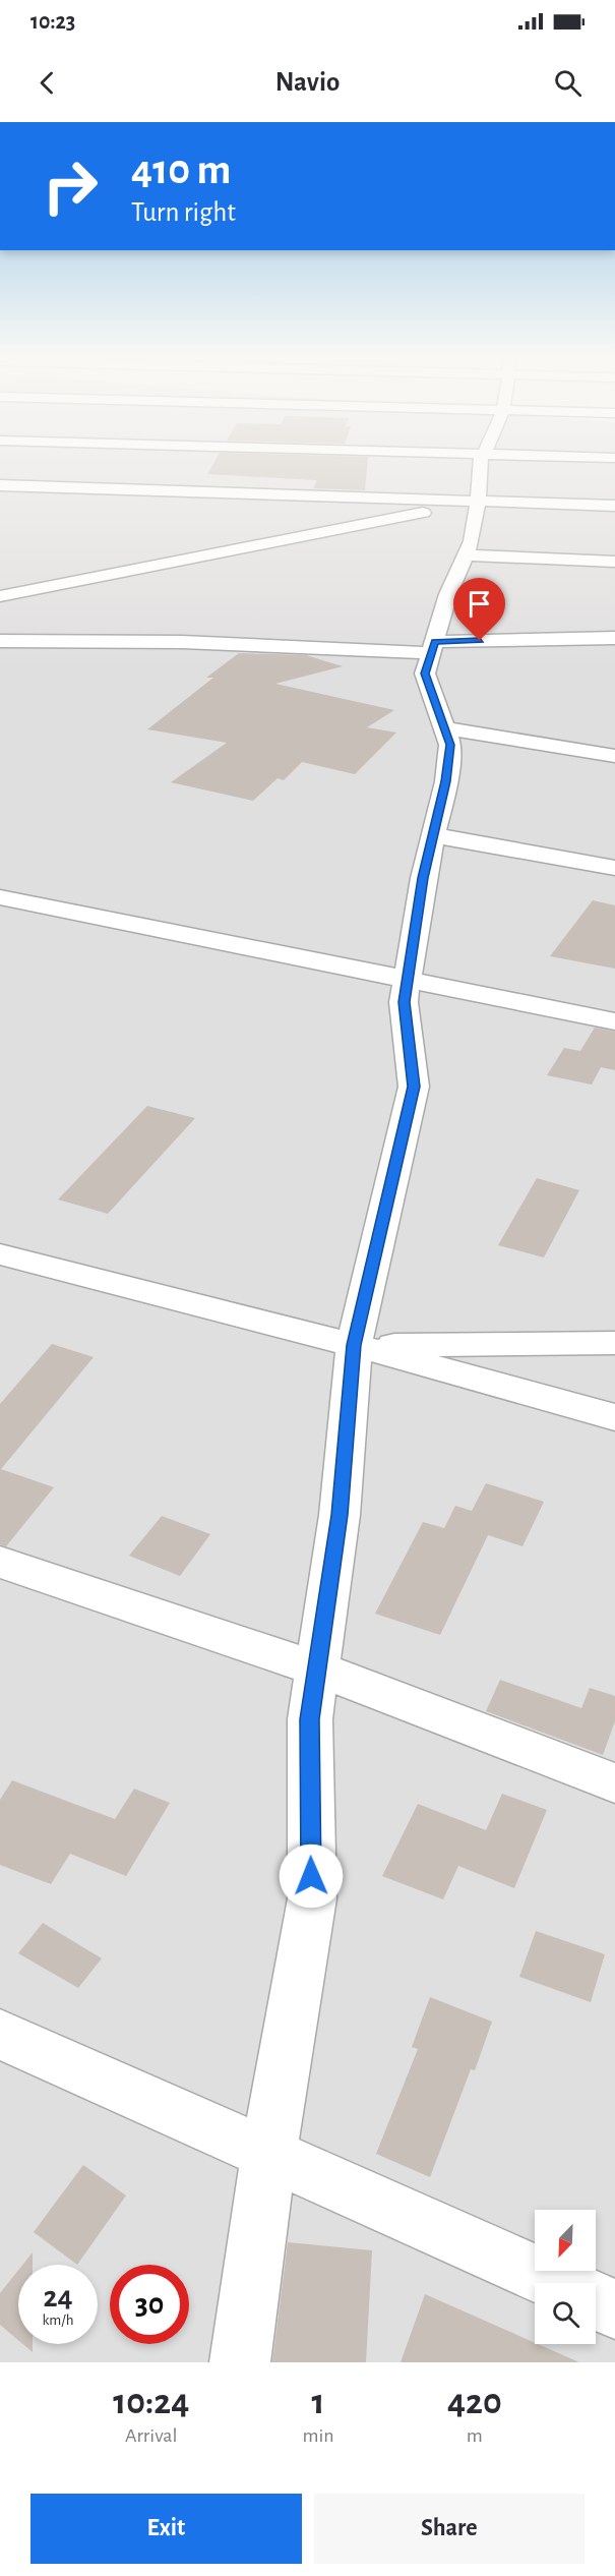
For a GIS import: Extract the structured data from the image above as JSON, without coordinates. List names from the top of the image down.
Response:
{
  "north": "bottom left",
  "page": {
    "status": "10:23",
    "header": "Navio",
    "turn": ["410 m", "Turn right"],
    "speed": "24 km/h",
    "limit": "30",
    "eta": [
      "10:24",
      "Arrival",
      "1",
      "min",
      "420",
      "m"
    ],
    "buttons": ["Exit", "Share"]
  }
}
